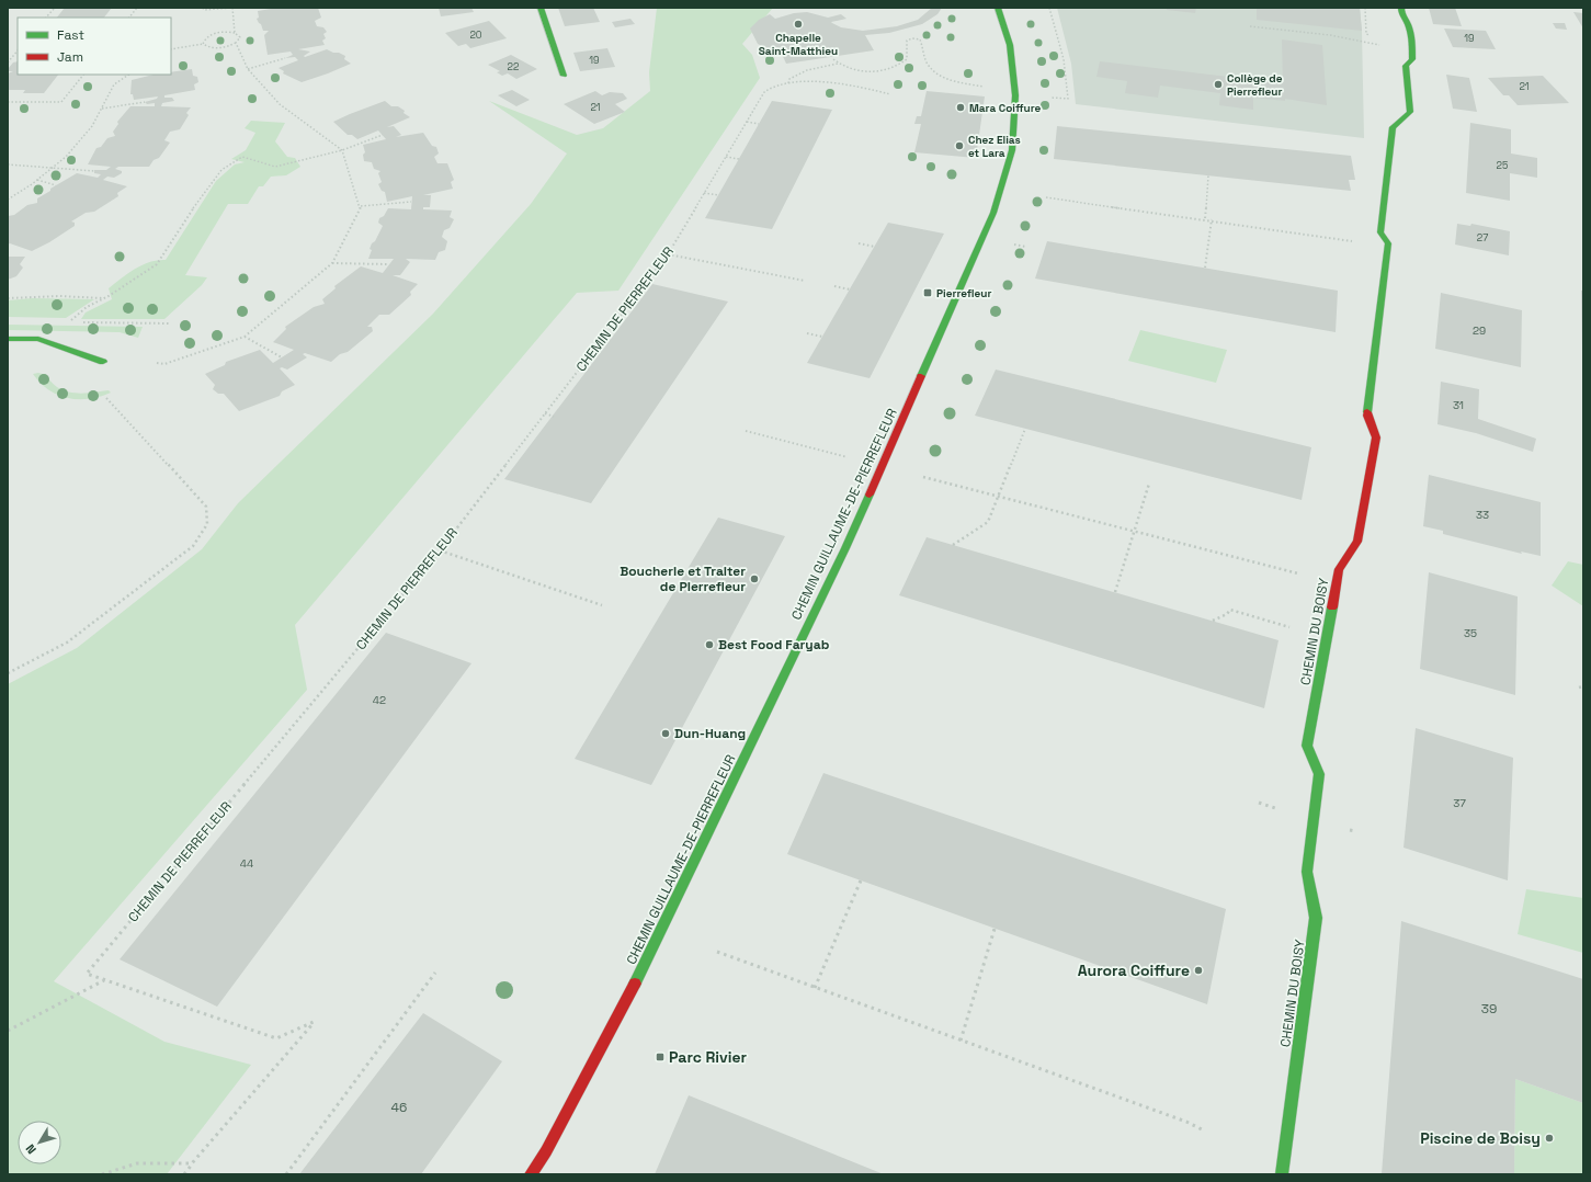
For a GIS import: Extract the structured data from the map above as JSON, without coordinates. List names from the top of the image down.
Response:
{
  "streets": {
    "street": ["CHEMIN GUILLAUME-DE-PIERREFLEUR", "CHEMIN DU BOISY"],
    "path": ["CHEMIN DE PIERREFLEUR"]
  },
  "places": {
    "other": [
      "Chapelle Saint-Matthieu",
      "Collège de Pierrefleur",
      "Mara Coiffure",
      "Chez Elias et Lara",
      "Boucherie et Traiter de Pierrefleur",
      "Best Food Faryab",
      "Dun-Huang",
      "Aurora Coiffure",
      "Piscine de Boisy"
    ],
    "transit": ["Pierrefleur", "Parc Rivier"]
  },
  "house_numbers": [
    "20",
    "19",
    "19",
    "22",
    "21",
    "21",
    "25",
    "27",
    "29",
    "31",
    "33",
    "35",
    "42",
    "37",
    "44",
    "39",
    "46"
  ],
  "legend": ["Fast", "Jam"],
  "north": "bottom left"
}
